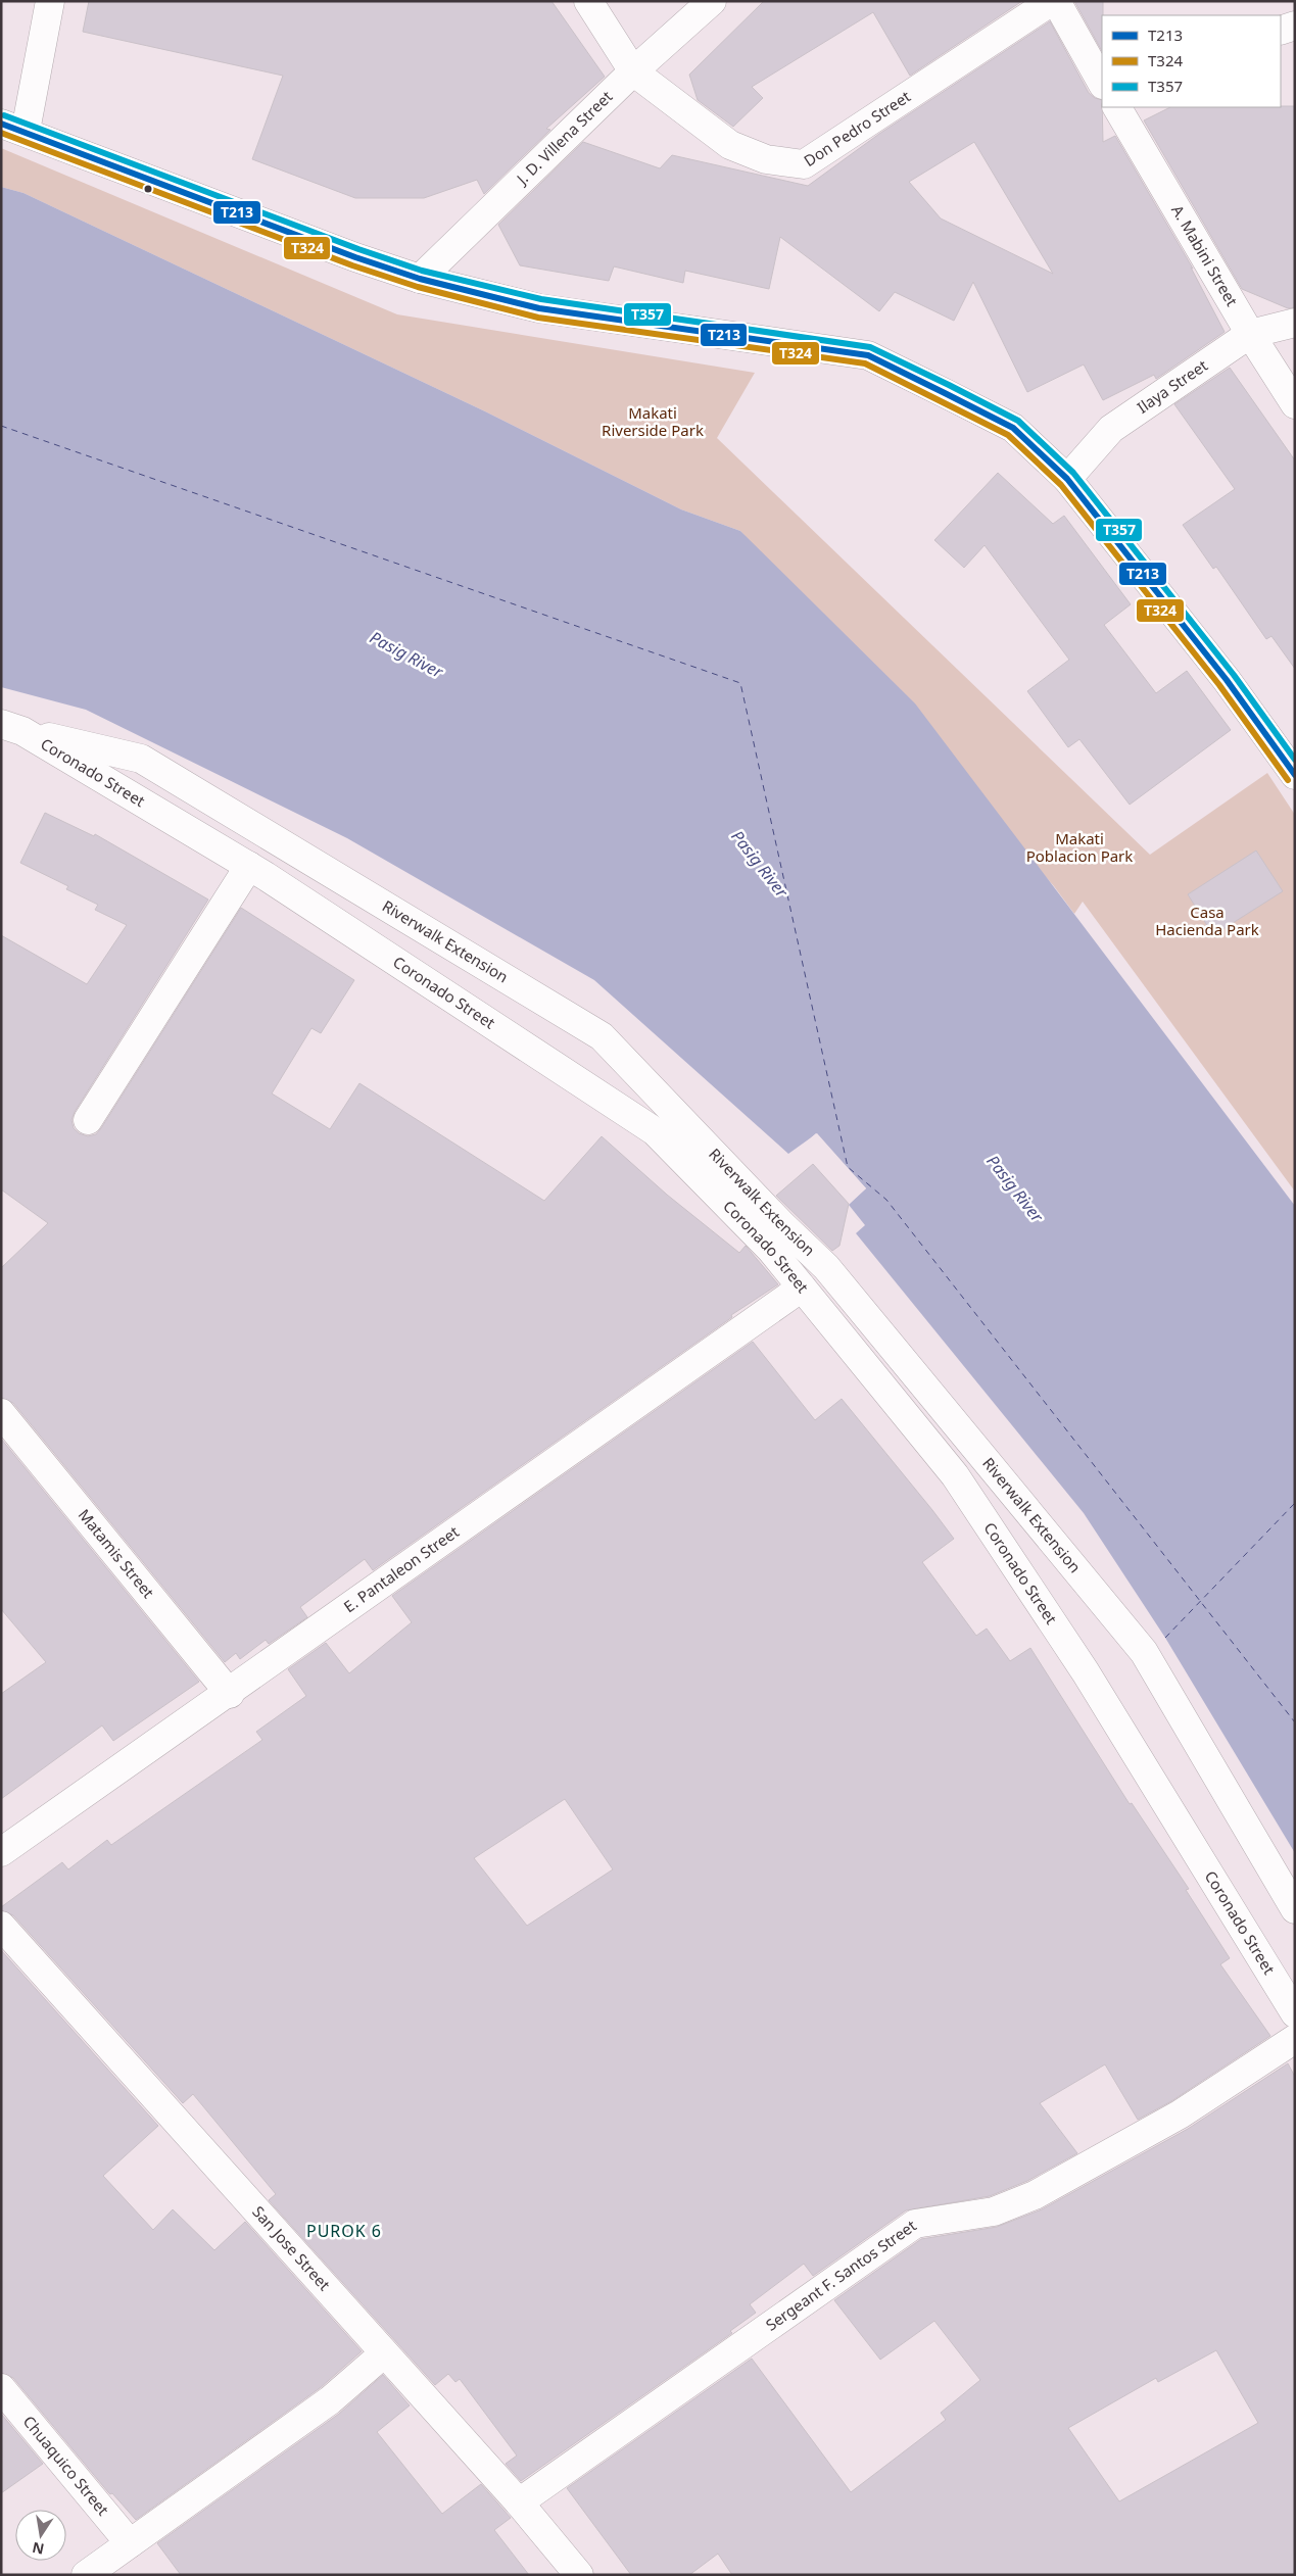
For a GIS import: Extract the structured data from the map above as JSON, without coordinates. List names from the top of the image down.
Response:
{
  "streets": {
    "street": [
      "Don Pedro Street",
      "J. D. Villena Street",
      "A. Mabini Street",
      "Ilaya Street",
      "Coronado Street",
      "Riverwalk Extension",
      "Matamis Street",
      "E. Pantaleon Street",
      "San Jose Street",
      "Sergeant F. Santos Street",
      "Chuaquico Street"
    ]
  },
  "crossings": [
    ["Don Pedro Street", "J. D. Villena Street"],
    ["A. Mabini Street", "Ilaya Street"],
    ["Coronado Street", "Riverwalk Extension"],
    ["Coronado Street", "E. Pantaleon Street"],
    ["Matamis Street", "E. Pantaleon Street"],
    ["San Jose Street", "Sergeant F. Santos Street"]
  ],
  "districts": ["PUROK 6"],
  "water": ["Pasig River"],
  "parks": ["Makati Riverside Park", "Makati Poblacion Park", "Casa Hacienda Park"],
  "lines": ["transit line T357", "transit line T213", "transit line T324"],
  "legend": ["T213", "T324", "T357"],
  "north": "bottom"
}
